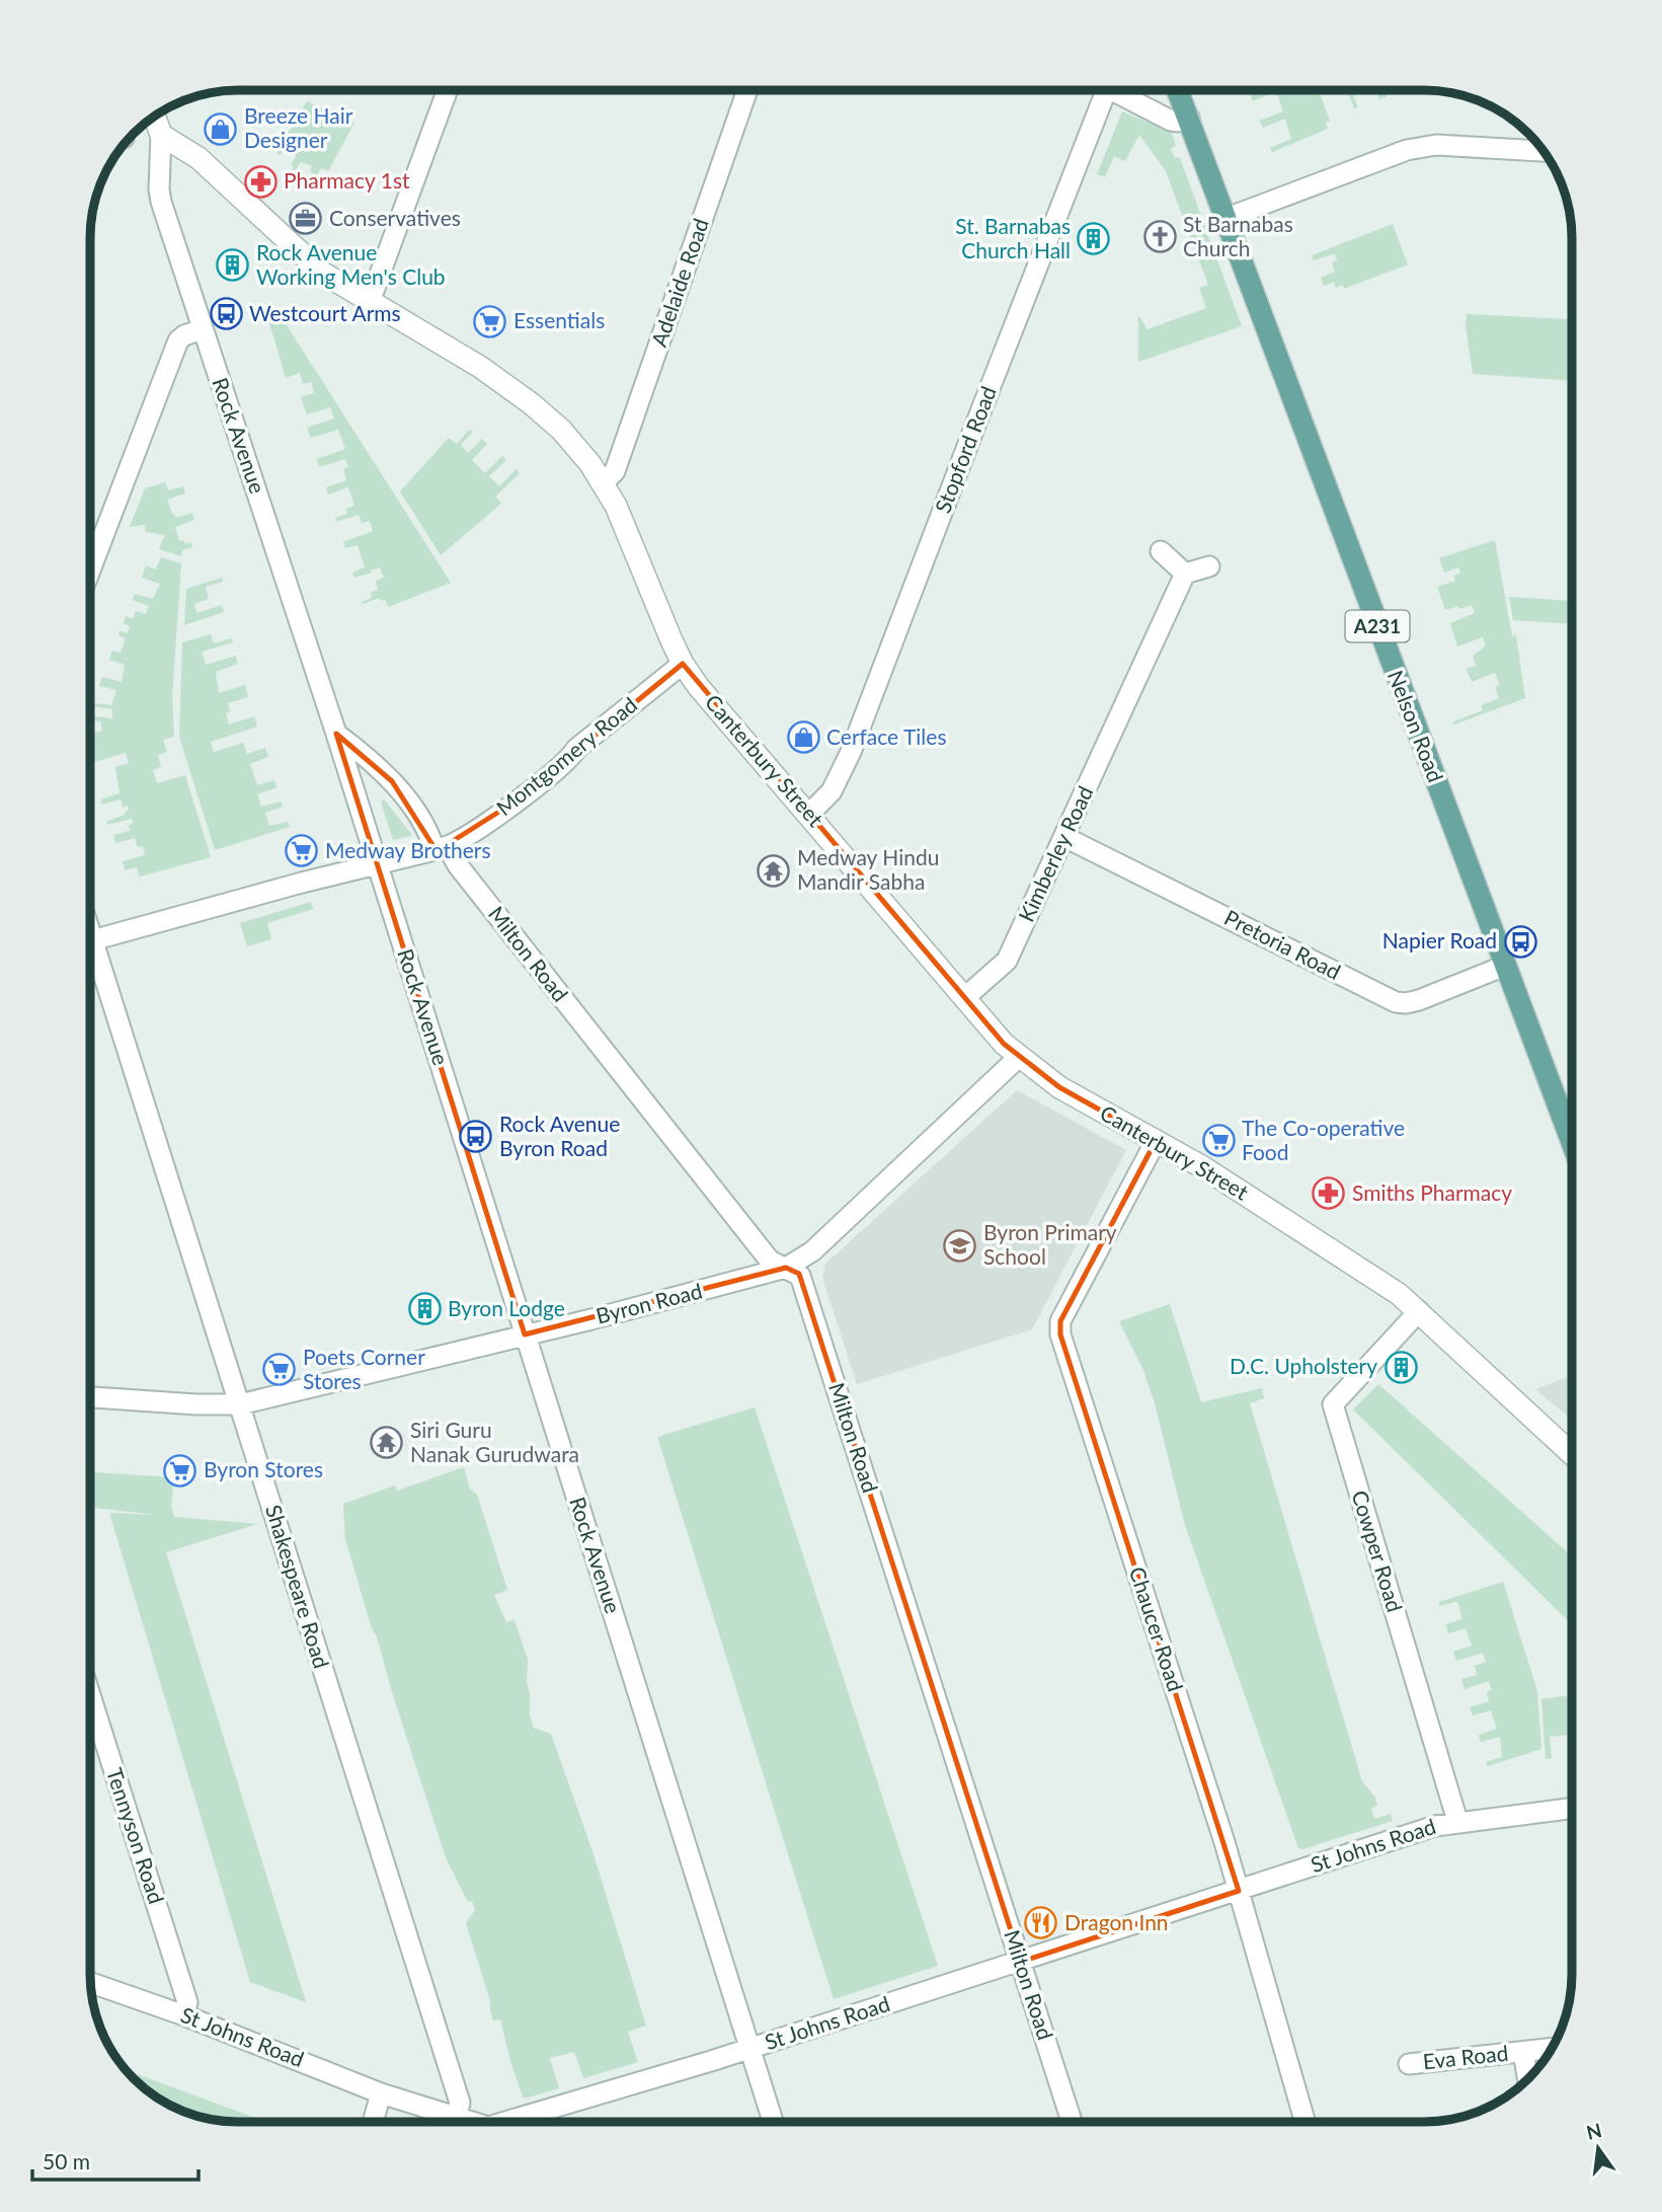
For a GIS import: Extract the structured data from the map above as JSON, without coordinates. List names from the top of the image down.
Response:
{
  "streets": {
    "main road": ["A231", "Nelson Road"],
    "street": [
      "Adelaide Road",
      "Rock Avenue",
      "Stopford Road",
      "Montgomery Road",
      "Canterbury Street",
      "Kimberley Road",
      "Pretoria Road",
      "Milton Road",
      "Byron Road",
      "Cowper Road",
      "Shakespeare Road",
      "Chaucer Road",
      "Tennyson Road",
      "St Johns Road",
      "Eva Road"
    ]
  },
  "crossings": [
    ["Adelaide Road", "Canterbury Street"],
    ["Rock Avenue", "Montgomery Road"],
    ["Rock Avenue", "Canterbury Street"],
    ["Rock Avenue", "Byron Road"],
    ["Rock Avenue", "St Johns Road"],
    ["Stopford Road", "Canterbury Street"],
    ["Nelson Road", "Pretoria Road"],
    ["Montgomery Road", "Canterbury Street"],
    ["Montgomery Road", "Milton Road"],
    ["Canterbury Street", "Kimberley Road"],
    ["Canterbury Street", "Byron Road"],
    ["Canterbury Street", "Cowper Road"],
    ["Canterbury Street", "Chaucer Road"],
    ["Kimberley Road", "Pretoria Road"],
    ["Milton Road", "Byron Road"],
    ["Milton Road", "St Johns Road"],
    ["Byron Road", "Shakespeare Road"],
    ["Cowper Road", "St Johns Road"],
    ["Shakespeare Road", "St Johns Road"],
    ["Chaucer Road", "St Johns Road"],
    ["Tennyson Road", "St Johns Road"]
  ],
  "places": {
    "shop": ["Breeze Hair Designer", "Cerface Tiles"],
    "pharmacy": ["Pharmacy 1st", "Smiths Pharmacy"],
    "office": ["Conservatives"],
    "church": ["St Barnabas Church"],
    "building": [
      "St. Barnabas Church Hall",
      "Rock Avenue Working Men's Club",
      "Byron Lodge",
      "D.C. Upholstery"
    ],
    "bus stop": ["Westcourt Arms", "Napier Road", "Rock Avenue Byron Road"],
    "supermarket": [
      "Essentials",
      "Medway Brothers",
      "The Co-operative Food",
      "Poets Corner Stores",
      "Byron Stores"
    ],
    "temple": ["Medway Hindu Mandir Sabha", "Siri Guru Nanak Gurudwara"],
    "school or university": ["Byron Primary School"],
    "restaurant": ["Dragon Inn"]
  },
  "scale_bar": "50 m",
  "north": "top"
}
